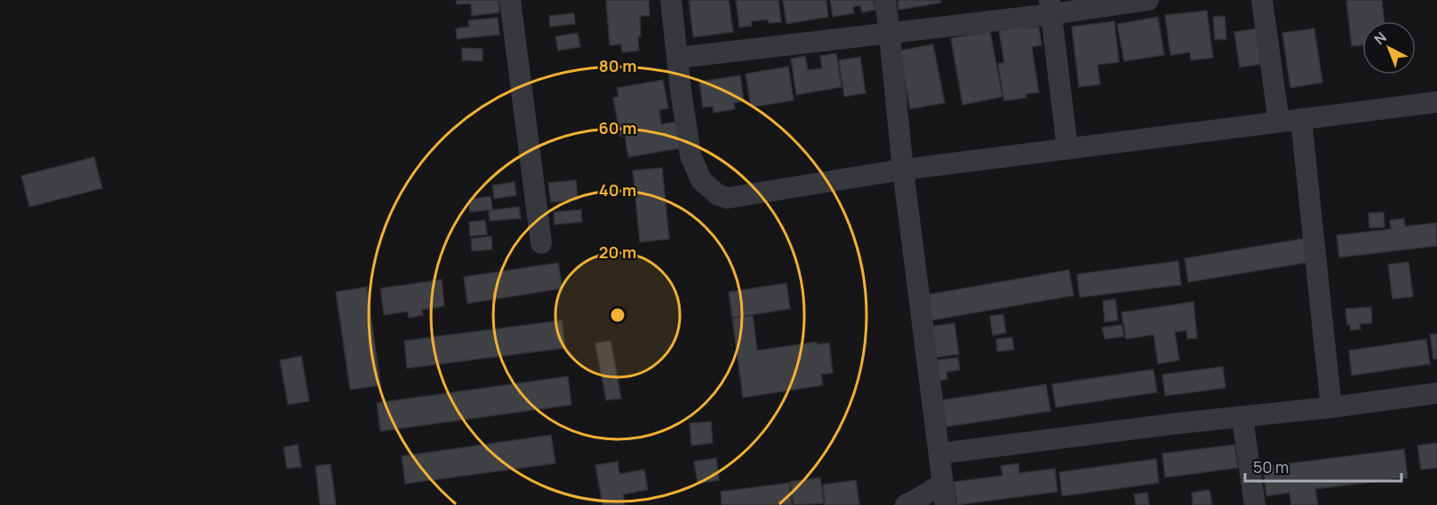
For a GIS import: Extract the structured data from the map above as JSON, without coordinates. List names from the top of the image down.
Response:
{
  "scale_bar": "50 m",
  "north": "top left",
  "rings": [
    "80 m",
    "60 m",
    "40 m",
    "20 m"
  ]
}
